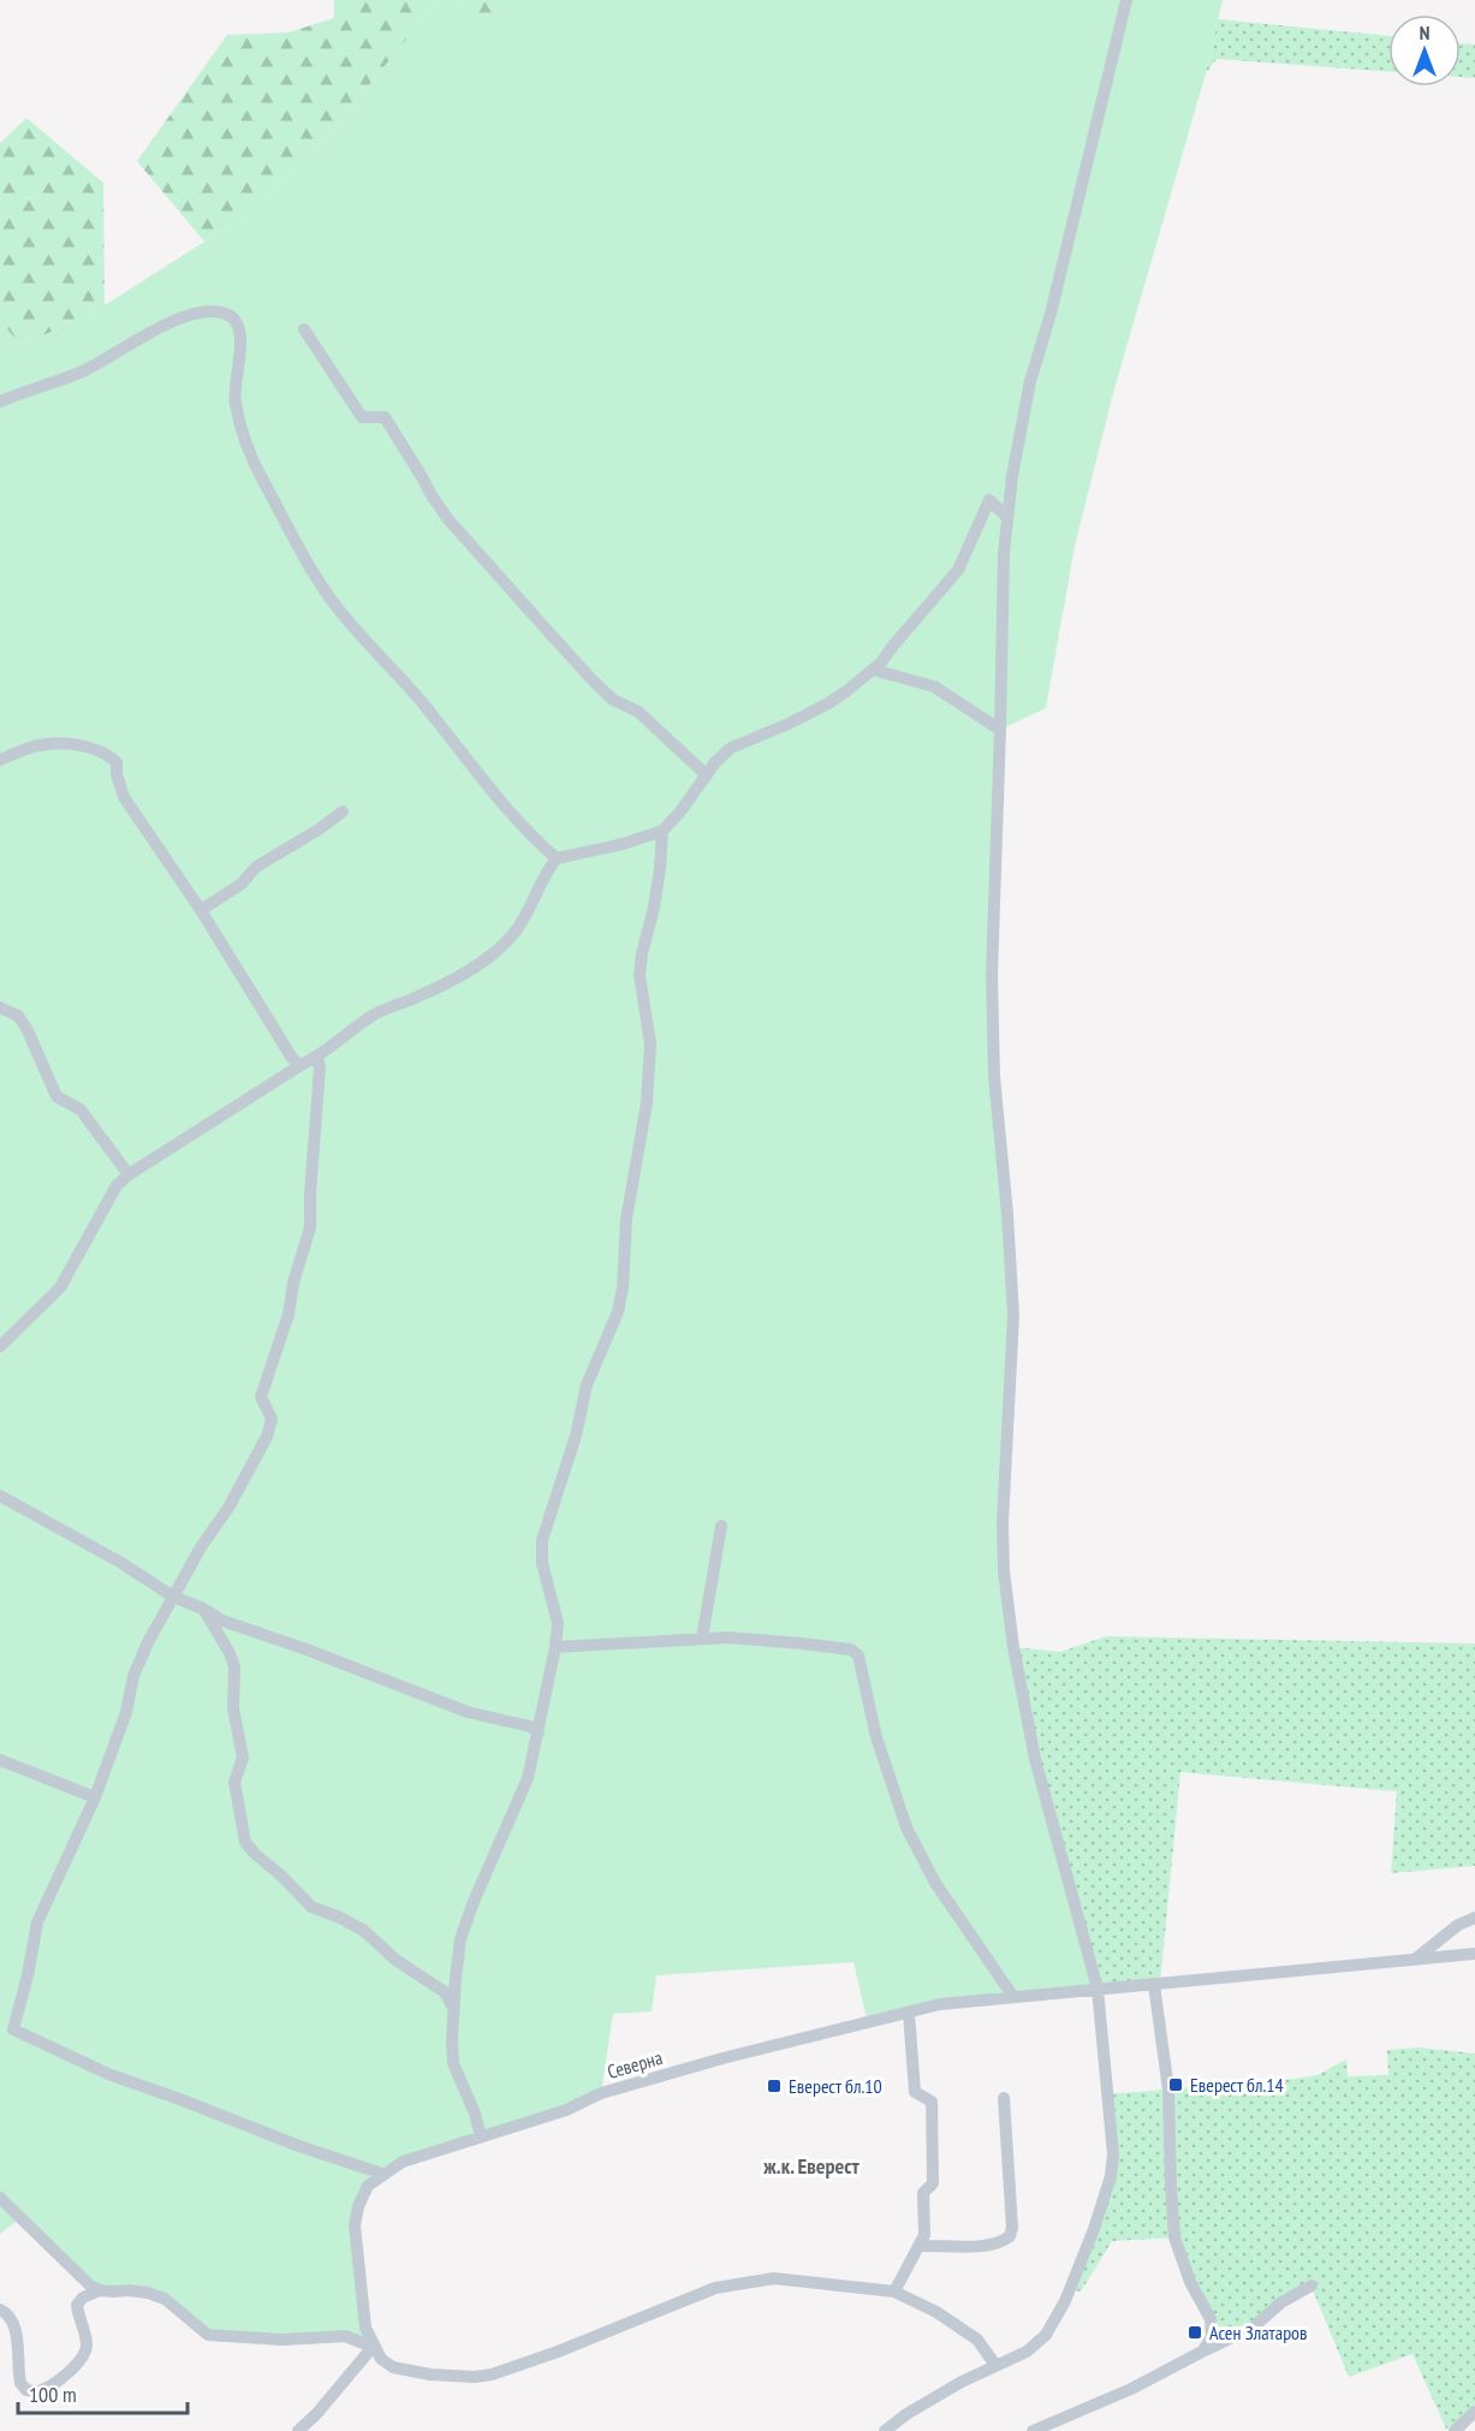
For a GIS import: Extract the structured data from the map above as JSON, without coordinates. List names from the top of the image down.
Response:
{
  "streets": {
    "street": ["Северна"]
  },
  "districts": ["ж.к. Еверест"],
  "places": {
    "transit": ["Еверест бл.14", "Еверест бл.10", "Асен Златаров"]
  },
  "scale_bar": "100 m",
  "north": "top"
}
